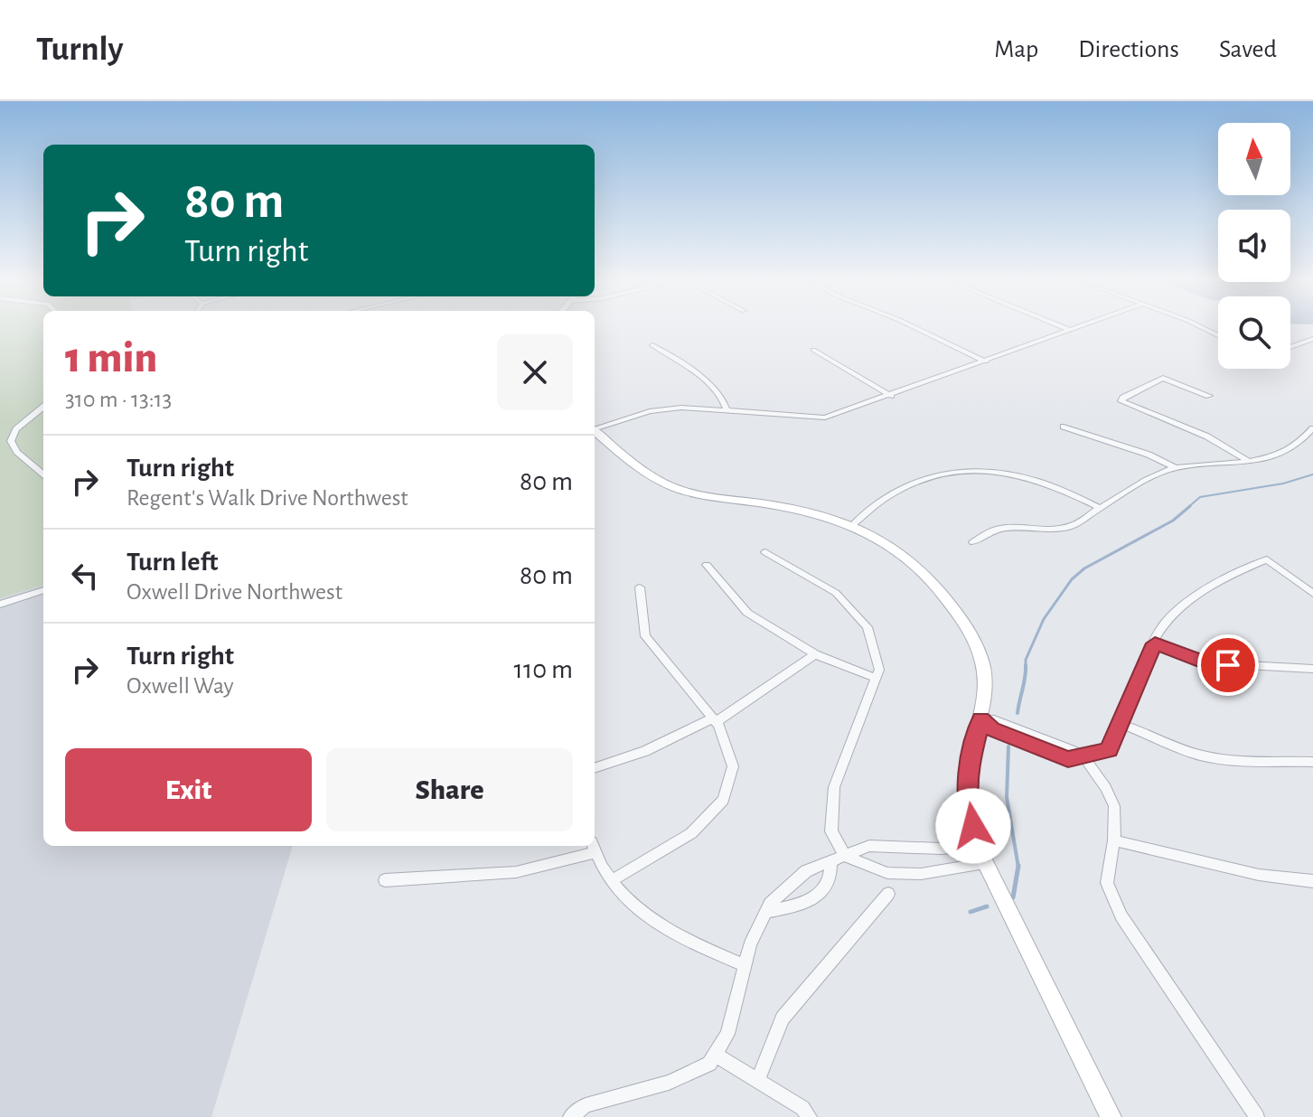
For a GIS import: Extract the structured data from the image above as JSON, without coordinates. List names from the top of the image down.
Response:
{
  "north": "top",
  "page": {
    "header": "Turnly",
    "nav": ["Map", "Directions", "Saved"],
    "turn": ["80 m", "Turn right"],
    "heading": ["1 min", "310 m · 13:13"],
    "list": [
      {
        "name": "Turn right",
        "note": "Regent's Walk Drive Northwest",
        "value": "80 m"
      },
      {
        "name": "Turn left",
        "note": "Oxwell Drive Northwest",
        "value": "80 m"
      },
      {
        "name": "Turn right",
        "note": "Oxwell Way",
        "value": "110 m"
      }
    ],
    "buttons": ["Exit", "Share"]
  }
}
